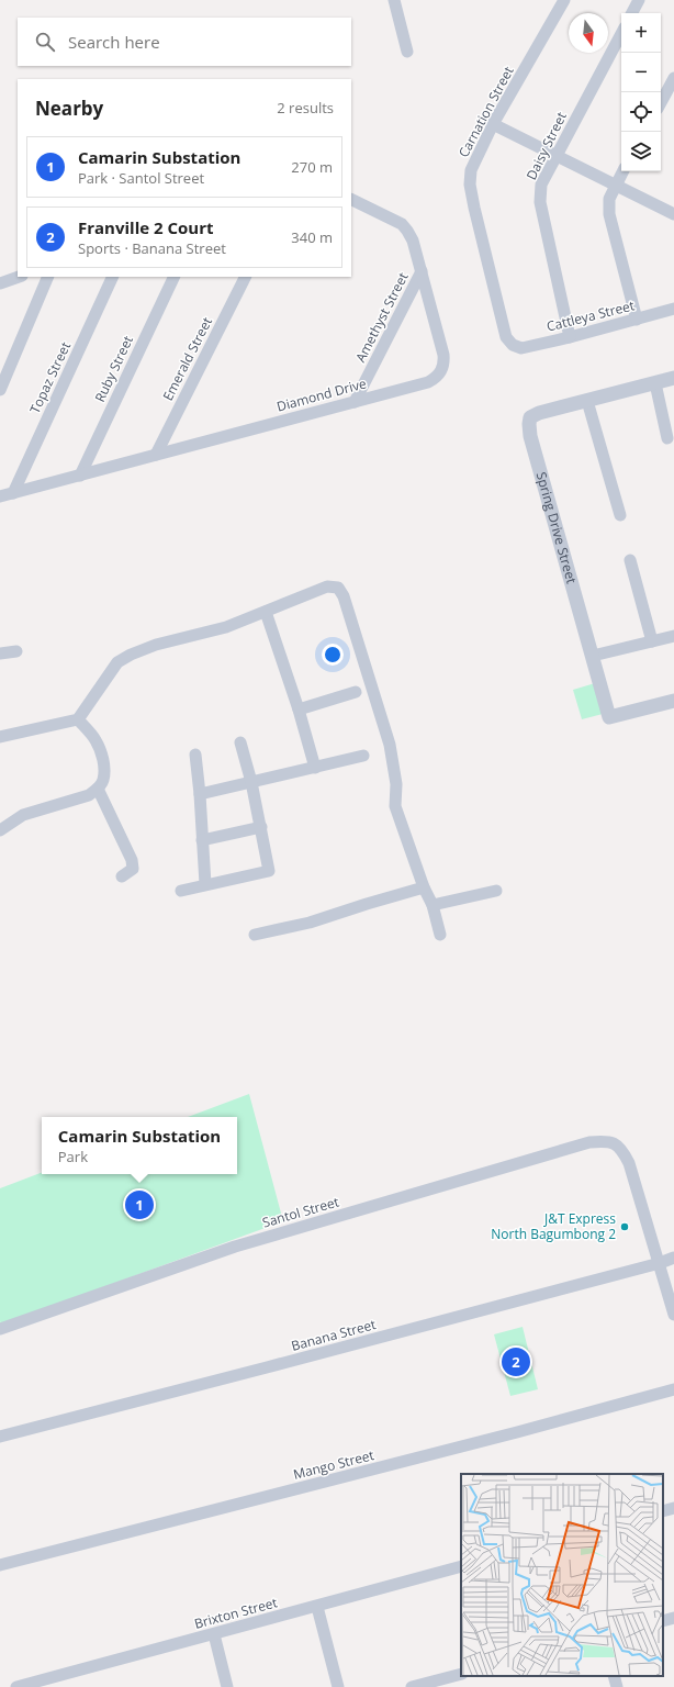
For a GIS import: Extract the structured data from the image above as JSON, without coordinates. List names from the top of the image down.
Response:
{
  "streets": {
    "street": [
      "Carnation Street",
      "Daisy Street",
      "Cattleya Street",
      "Amethyst Street",
      "Emerald Street",
      "Ruby Street",
      "Topaz Street",
      "Diamond Drive",
      "Spring Drive Street",
      "Santol Street",
      "Banana Street",
      "Mango Street",
      "Brixton Street"
    ]
  },
  "crossings": [
    ["Carnation Street", "Cattleya Street"],
    ["Daisy Street", "Cattleya Street"],
    ["Amethyst Street", "Diamond Drive"],
    ["Emerald Street", "Diamond Drive"],
    ["Ruby Street", "Diamond Drive"],
    ["Topaz Street", "Diamond Drive"],
    ["Santol Street", "Banana Street"]
  ],
  "places": ["J&T Express North Bagumbong 2"],
  "north": "bottom",
  "page": {
    "map_buttons": ["+", "−"],
    "search": "Search here",
    "heading": ["Nearby", "2 results"],
    "list": [
      {
        "mark": "1",
        "name": "Camarin Substation",
        "note": "Park · Santol Street",
        "value": "270 m"
      },
      {
        "mark": "2",
        "name": "Franville 2 Court",
        "note": "Sports · Banana Street",
        "value": "340 m"
      }
    ],
    "popup": ["Camarin Substation", "Park"],
    "pins": ["1", "2"]
  }
}
